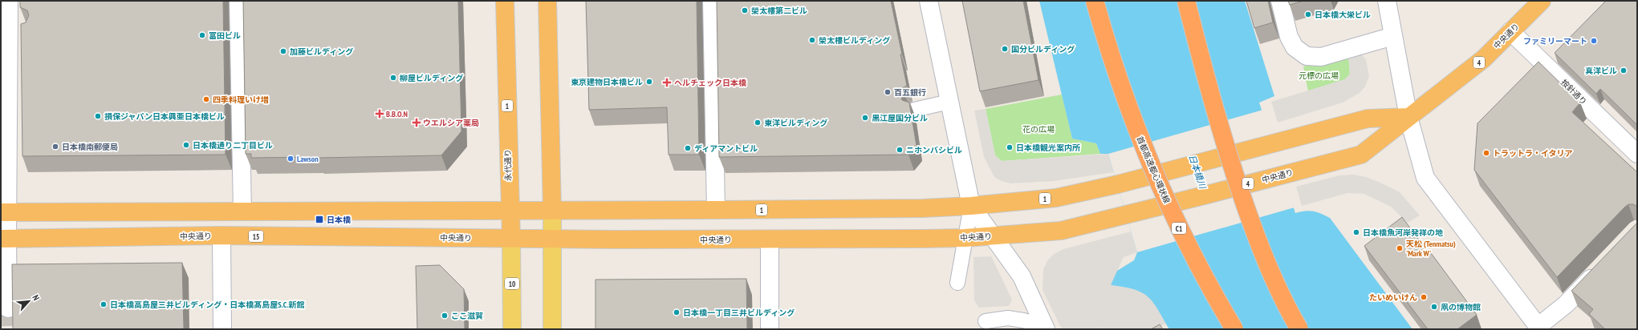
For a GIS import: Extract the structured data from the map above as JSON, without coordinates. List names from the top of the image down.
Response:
{
  "streets": {
    "highway": [
      "中央通り",
      "4",
      "1",
      "永代通り",
      "首都高速都心環状線",
      "C1",
      "15"
    ],
    "main road": ["10"],
    "street": ["按針通り"]
  },
  "crossings": [
    ["中央通り", "按針通り"],
    ["中央通り", "1"],
    ["中央通り", "永代通り"]
  ],
  "water": ["日本橋川"],
  "parks": ["元標の広場", "花の広場"],
  "places": {
    "other": [
      "榮太樓第二ビル",
      "日本橋大栄ビル",
      "冨田ビル",
      "榮太樓ビルディング",
      "ファミリーマート",
      "国分ビルディング",
      "加藤ビルディング",
      "真洋ビル",
      "柳屋ビルディング",
      "東京建物日本橋ビル",
      "百五銀行",
      "四季料理いけ増",
      "損保ジャパン日本興亜日本橋ビル",
      "黒江屋国分ビル",
      "東洋ビルディング",
      "日本橋通り二丁目ビル",
      "日本橋南郵便局",
      "日本橋観光案内所",
      "ディアマントビル",
      "ニホンバシビル",
      "トラットラ・イタリア",
      "Lawson",
      "日本橋魚河岸発祥の地",
      "天松 (Tenmatsu) 'Mark W'",
      "たいめいけん",
      "日本橋高島屋三井ビルディング・日本橋髙島屋S.C.新館",
      "凧の博物館",
      "日本橋一丁目三井ビルディング",
      "ここ滋賀"
    ],
    "health": ["ヘルチェック日本橋", "B.B.O.N", "ウエルシア薬局"],
    "transit": ["日本橋"]
  },
  "north": "top right"
}
